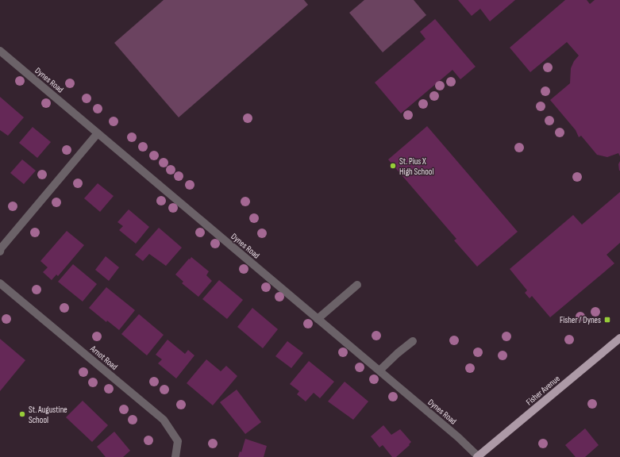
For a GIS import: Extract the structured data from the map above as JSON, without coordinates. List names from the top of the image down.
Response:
{
  "streets": {
    "main road": ["Fisher Avenue"],
    "street": ["Dynes Road", "Arnot Road"]
  },
  "crossings": [
    ["Dynes Road", "Fisher Avenue"]
  ],
  "places": {
    "other": ["St. Pius X High School", "St. Augustine School"],
    "transit": ["Fisher / Dynes"]
  }
}
